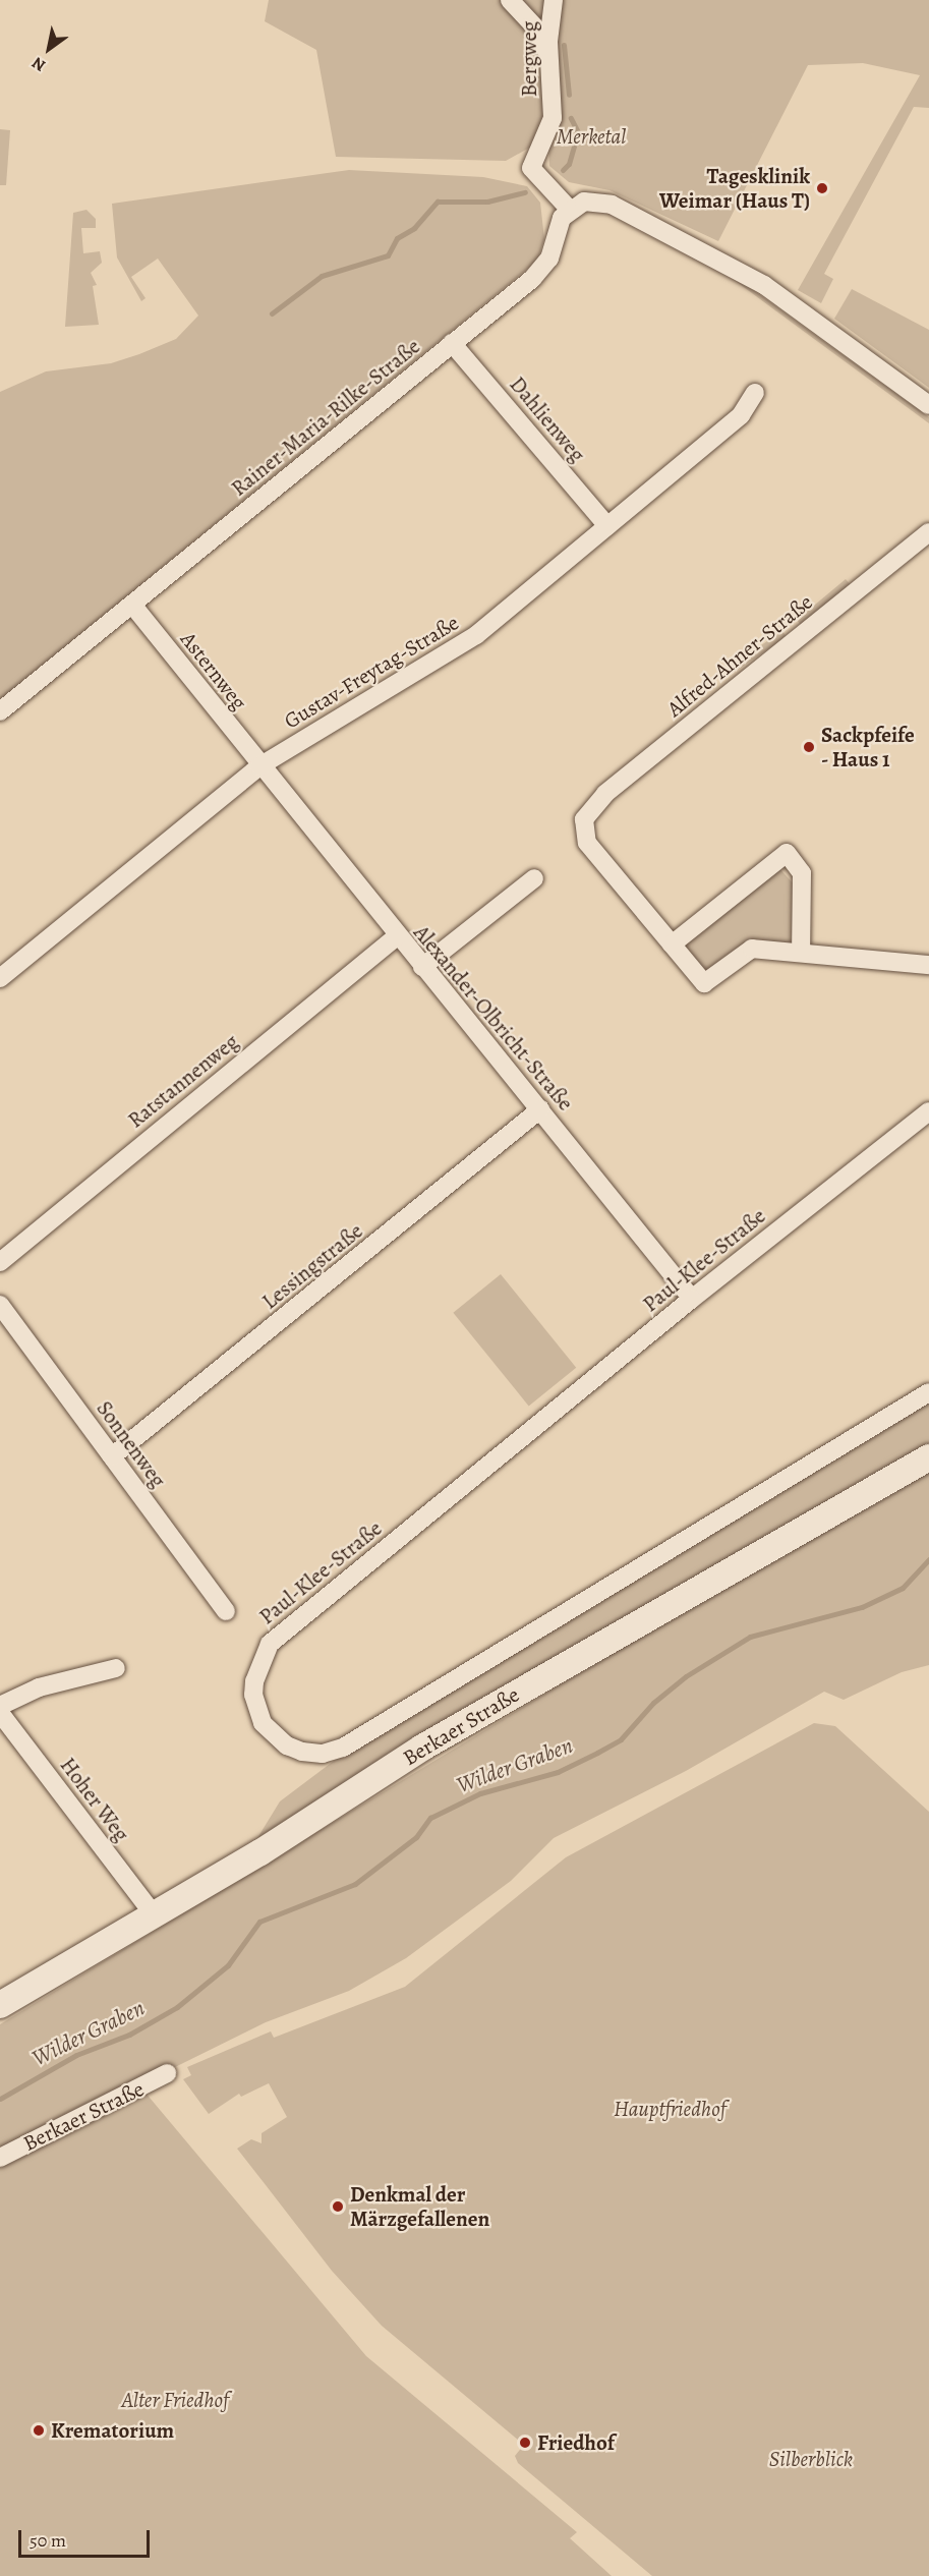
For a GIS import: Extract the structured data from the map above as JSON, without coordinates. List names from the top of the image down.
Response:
{
  "streets": {
    "main road": ["Berkaer Straße"],
    "street": [
      "Bergweg",
      "Rainer-Maria-Rilke-Straße",
      "Dahlienweg",
      "Alfred-Ahner-Straße",
      "Asternweg",
      "Gustav-Freytag-Straße",
      "Alexander-Olbricht-Straße",
      "Ratstannenweg",
      "Paul-Klee-Straße",
      "Lessingstraße",
      "Sonnenweg",
      "Hoher Weg"
    ]
  },
  "crossings": [
    ["Bergweg", "Rainer-Maria-Rilke-Straße"],
    ["Rainer-Maria-Rilke-Straße", "Dahlienweg"],
    ["Rainer-Maria-Rilke-Straße", "Asternweg"],
    ["Dahlienweg", "Gustav-Freytag-Straße"],
    ["Asternweg", "Gustav-Freytag-Straße"],
    ["Asternweg", "Alexander-Olbricht-Straße"],
    ["Gustav-Freytag-Straße", "Alexander-Olbricht-Straße"],
    ["Alexander-Olbricht-Straße", "Ratstannenweg"],
    ["Alexander-Olbricht-Straße", "Paul-Klee-Straße"],
    ["Alexander-Olbricht-Straße", "Lessingstraße"],
    ["Lessingstraße", "Sonnenweg"],
    ["Berkaer Straße", "Hoher Weg"]
  ],
  "water": ["Wilder Graben"],
  "parks": [
    "Merketal",
    "Hauptfriedhof",
    "Alter Friedhof",
    "Silberblick"
  ],
  "places": [
    "Tagesklinik Weimar (Haus T)",
    "Sackpfeife - Haus 1",
    "Denkmal der Märzgefallenen",
    "Krematorium",
    "Friedhof"
  ],
  "scale_bar": "50 m",
  "north": "bottom left"
}
